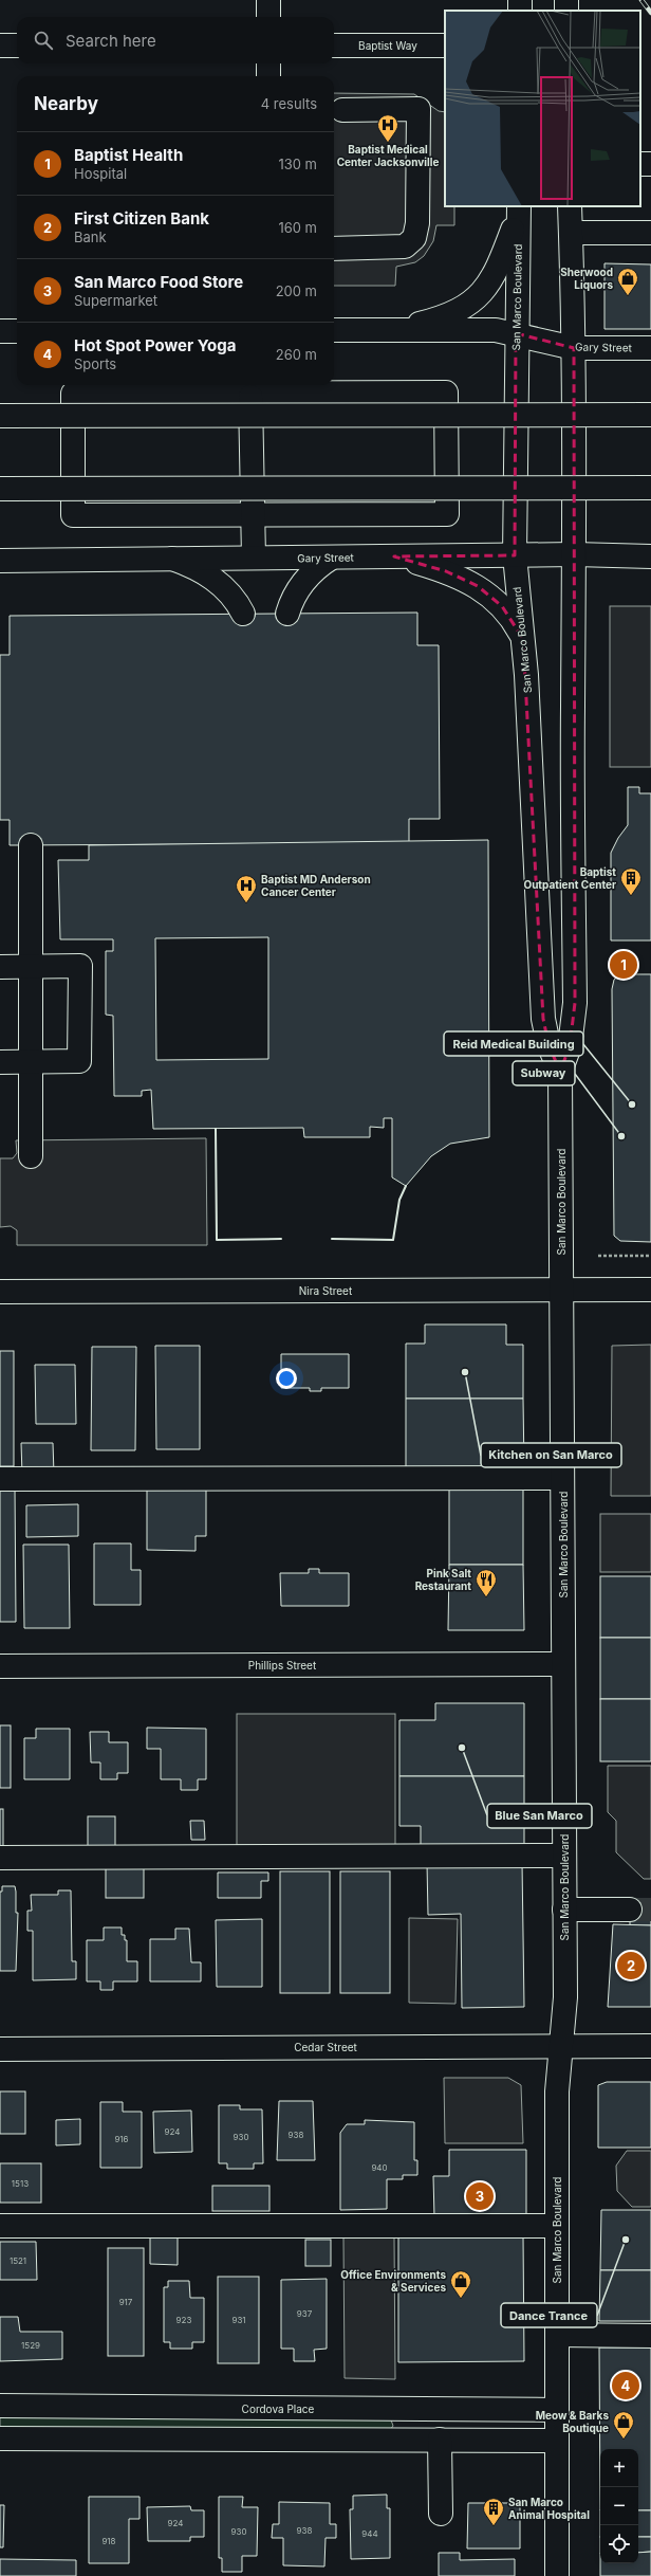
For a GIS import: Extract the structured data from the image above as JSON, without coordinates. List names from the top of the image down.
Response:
{
  "streets": {
    "main road": [
      "Baptist Way",
      "San Marco Boulevard",
      "Gary Street",
      "Nira Street",
      "Phillips Street",
      "Cedar Street",
      "Cordova Place"
    ]
  },
  "crossings": [
    ["San Marco Boulevard", "Gary Street"],
    ["San Marco Boulevard", "Nira Street"],
    ["San Marco Boulevard", "Phillips Street"],
    ["San Marco Boulevard", "Cedar Street"],
    ["San Marco Boulevard", "Cordova Place"]
  ],
  "places": {
    "hospital": ["Baptist Medical Center Jacksonville", "Baptist MD Anderson Cancer Center"],
    "shop": ["Sherwood Liquors", "Office Environments & Services", "Meow & Barks Boutique"],
    "building": ["Baptist Outpatient Center", "San Marco Animal Hospital"],
    "other": [
      "Reid Medical Building",
      "Subway",
      "Kitchen on San Marco",
      "Blue San Marco",
      "Dance Trance"
    ],
    "restaurant": ["Pink Salt Restaurant"]
  },
  "house_numbers": [
    "924",
    "938",
    "930",
    "916",
    "940",
    "1513",
    "1521",
    "917",
    "937",
    "923",
    "931",
    "1529",
    "924",
    "938",
    "930",
    "944",
    "918"
  ],
  "page": {
    "search": "Search here",
    "heading": ["Nearby", "4 results"],
    "list": [
      {
        "mark": "1",
        "name": "Baptist Health",
        "note": "Hospital",
        "value": "130 m"
      },
      {
        "mark": "2",
        "name": "First Citizen Bank",
        "note": "Bank",
        "value": "160 m"
      },
      {
        "mark": "3",
        "name": "San Marco Food Store",
        "note": "Supermarket",
        "value": "200 m"
      },
      {
        "mark": "4",
        "name": "Hot Spot Power Yoga",
        "note": "Sports",
        "value": "260 m"
      }
    ],
    "pins": [
      "1",
      "2",
      "3",
      "4"
    ],
    "map_buttons": ["+", "−"]
  }
}
